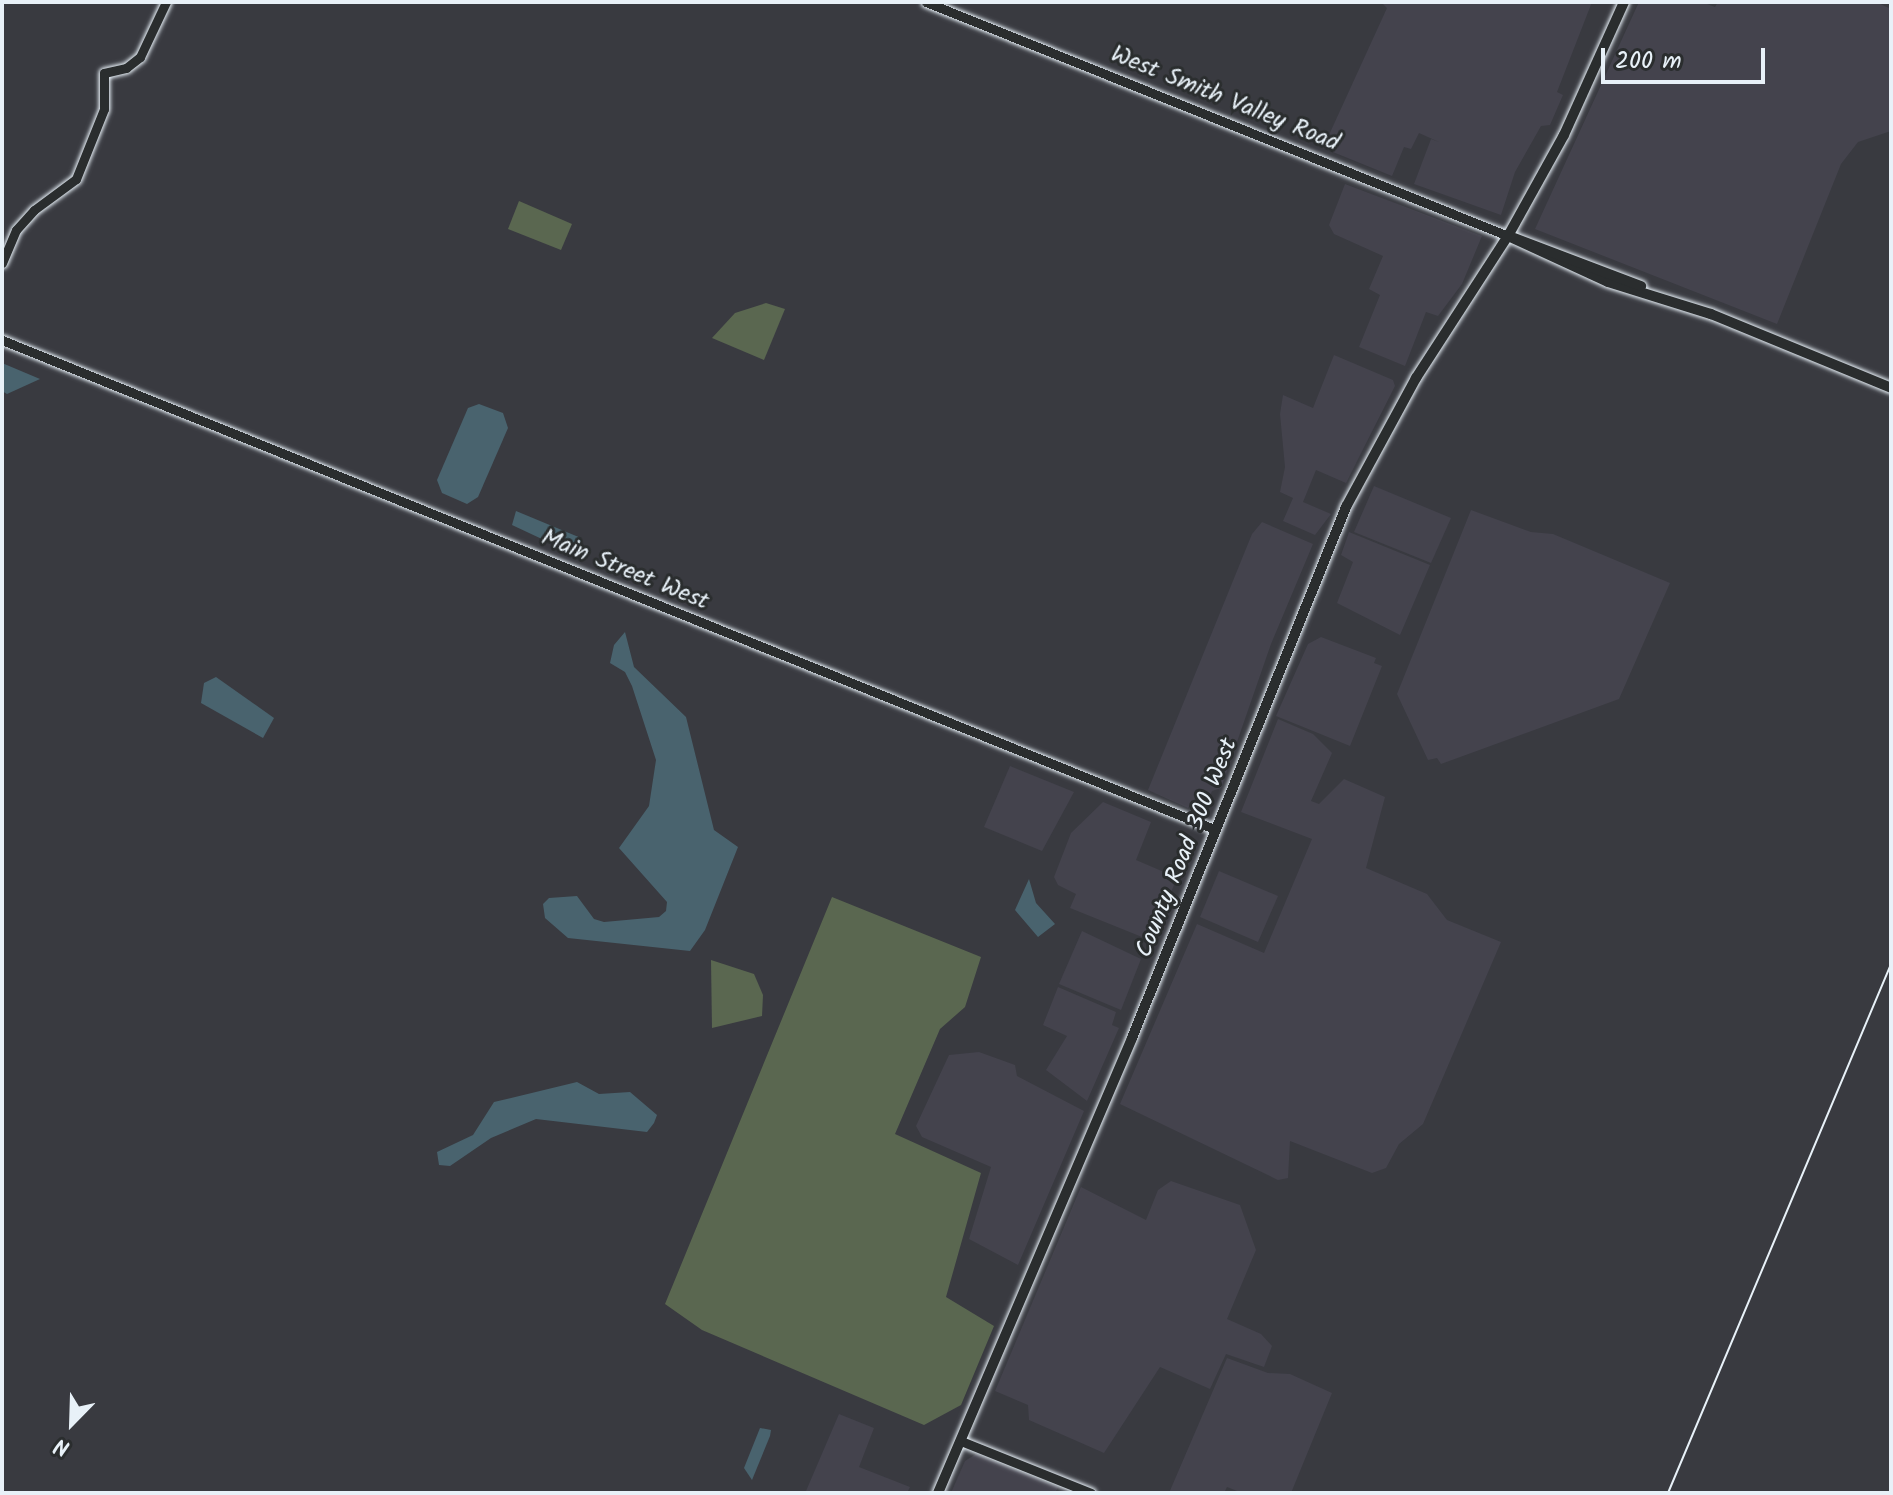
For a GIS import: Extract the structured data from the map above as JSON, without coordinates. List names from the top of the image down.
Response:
{
  "streets": {
    "main road": ["West Smith Valley Road", "Main Street West", "County Road 300 West"]
  },
  "crossings": [
    ["West Smith Valley Road", "County Road 300 West"],
    ["Main Street West", "County Road 300 West"]
  ],
  "scale_bar": "200 m",
  "north": "bottom left"
}
